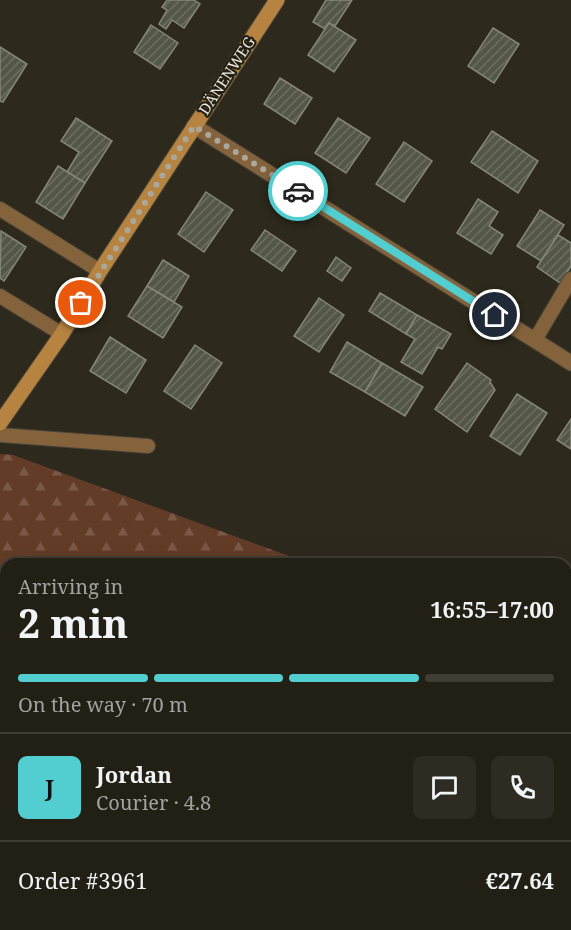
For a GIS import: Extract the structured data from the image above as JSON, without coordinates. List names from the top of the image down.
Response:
{
  "streets": {
    "street": ["DÄNENWEG"]
  },
  "page": {
    "heading": ["2 min", "Arriving in", "16:55–17:00"],
    "panel": [
      "Jordan",
      "Courier · 4.8",
      "Order #3961",
      "€27.64"
    ],
    "bar": "On the way · 70 m",
    "round": "J"
  }
}
